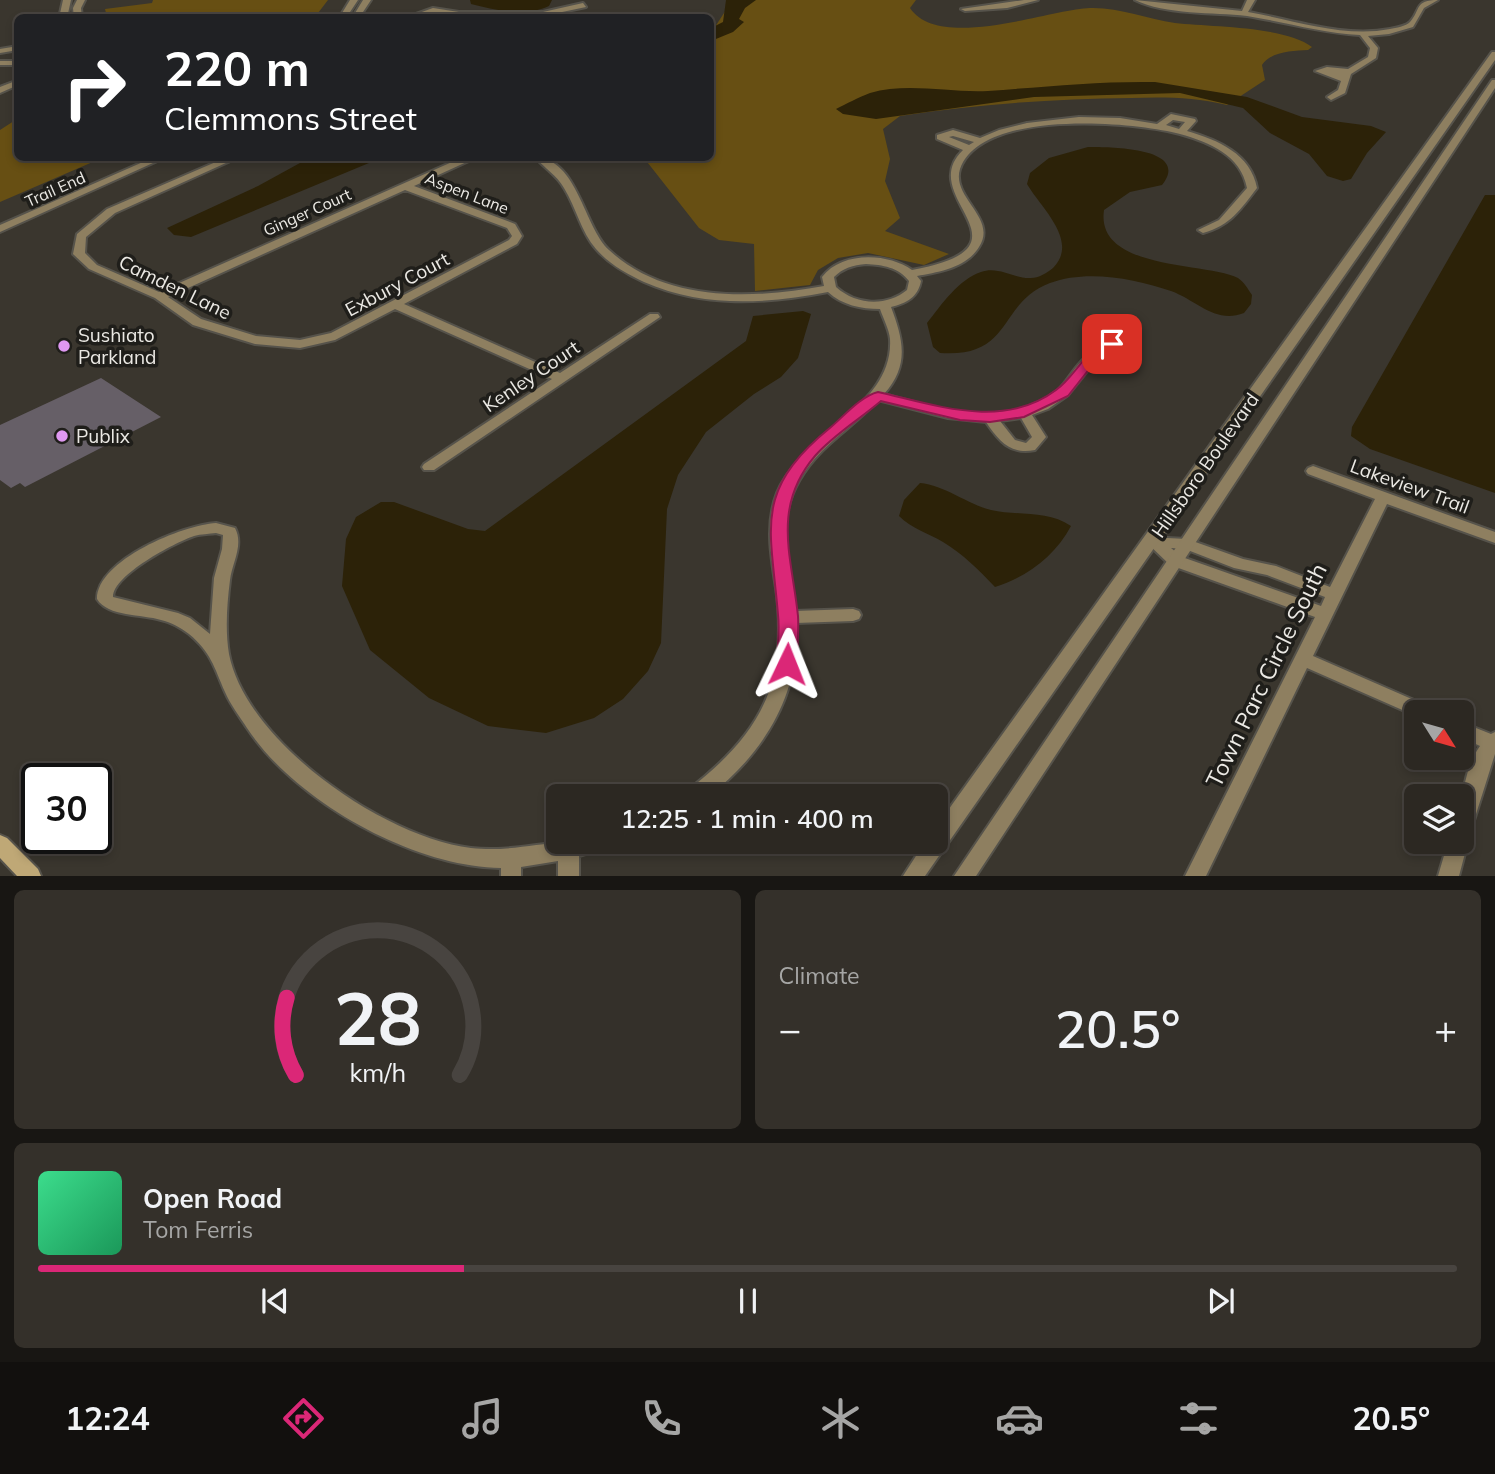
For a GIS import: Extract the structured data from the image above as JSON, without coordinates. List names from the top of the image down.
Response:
{
  "streets": {
    "street": [
      "Trail End",
      "Aspen Lane",
      "Ginger Court",
      "Exbury Court",
      "Camden Lane",
      "Kenley Court",
      "Hillsboro Boulevard",
      "Lakeview Trail",
      "Town Parc Circle South"
    ]
  },
  "crossings": [
    ["Aspen Lane", "Ginger Court"],
    ["Aspen Lane", "Exbury Court"],
    ["Ginger Court", "Camden Lane"],
    ["Exbury Court", "Camden Lane"],
    ["Lakeview Trail", "Town Parc Circle South"]
  ],
  "places": ["Sushiato Parkland", "Publix"],
  "north": "bottom right",
  "page": {
    "turn": ["220 m", "Clemmons Street"],
    "limit": "30",
    "trip": "12:25 · 1 min · 400 m",
    "tile": "Climate",
    "heat": ["−", "20.5°", "+"],
    "song": ["Open Road", "Tom Ferris"],
    "tabs": ["12:24", "20.5°"],
    "gauge": ["28", "km/h"]
  }
}
